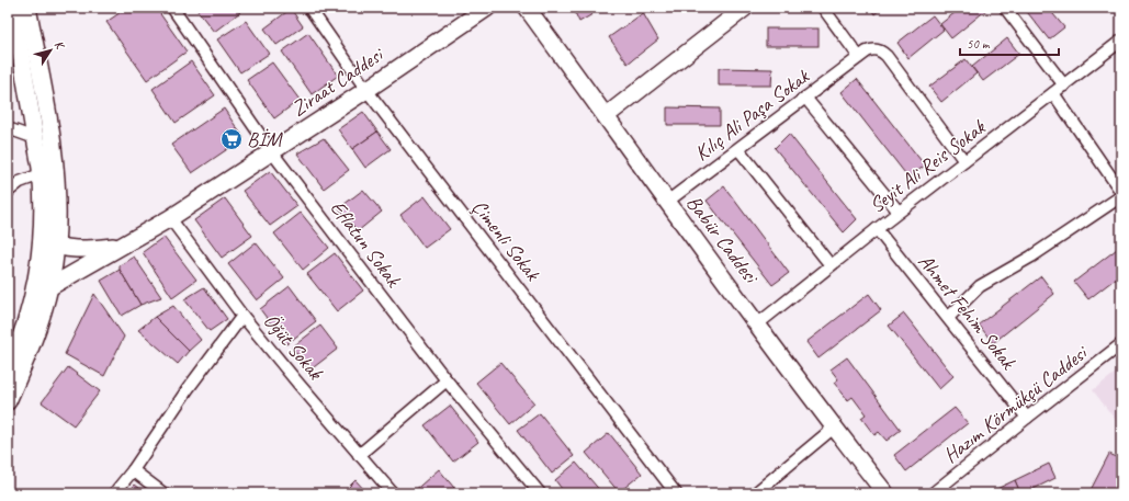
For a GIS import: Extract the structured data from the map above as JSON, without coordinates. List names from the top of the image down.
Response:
{
  "streets": {
    "main road": ["Ziraat Caddesi", "Babür Caddesi"],
    "street": [
      "Kılıç Ali Paşa Sokak",
      "Seyit Ali Reis Sokak",
      "Çimenli Sokak",
      "Eflatun Sokak",
      "Ahmet Fehim Sokak",
      "Öğüt Sokak",
      "Hazım Körmükçü Caddesi"
    ]
  },
  "crossings": [
    ["Ziraat Caddesi", "Çimenli Sokak"],
    ["Ziraat Caddesi", "Eflatun Sokak"],
    ["Ziraat Caddesi", "Öğüt Sokak"],
    ["Kılıç Ali Paşa Sokak", "Seyit Ali Reis Sokak"],
    ["Kılıç Ali Paşa Sokak", "Babür Caddesi"],
    ["Seyit Ali Reis Sokak", "Babür Caddesi"],
    ["Seyit Ali Reis Sokak", "Ahmet Fehim Sokak"],
    ["Ahmet Fehim Sokak", "Hazım Körmükçü Caddesi"]
  ],
  "places": {
    "supermarket": ["BİM"]
  },
  "scale_bar": "50 m",
  "north": "top right"
}
